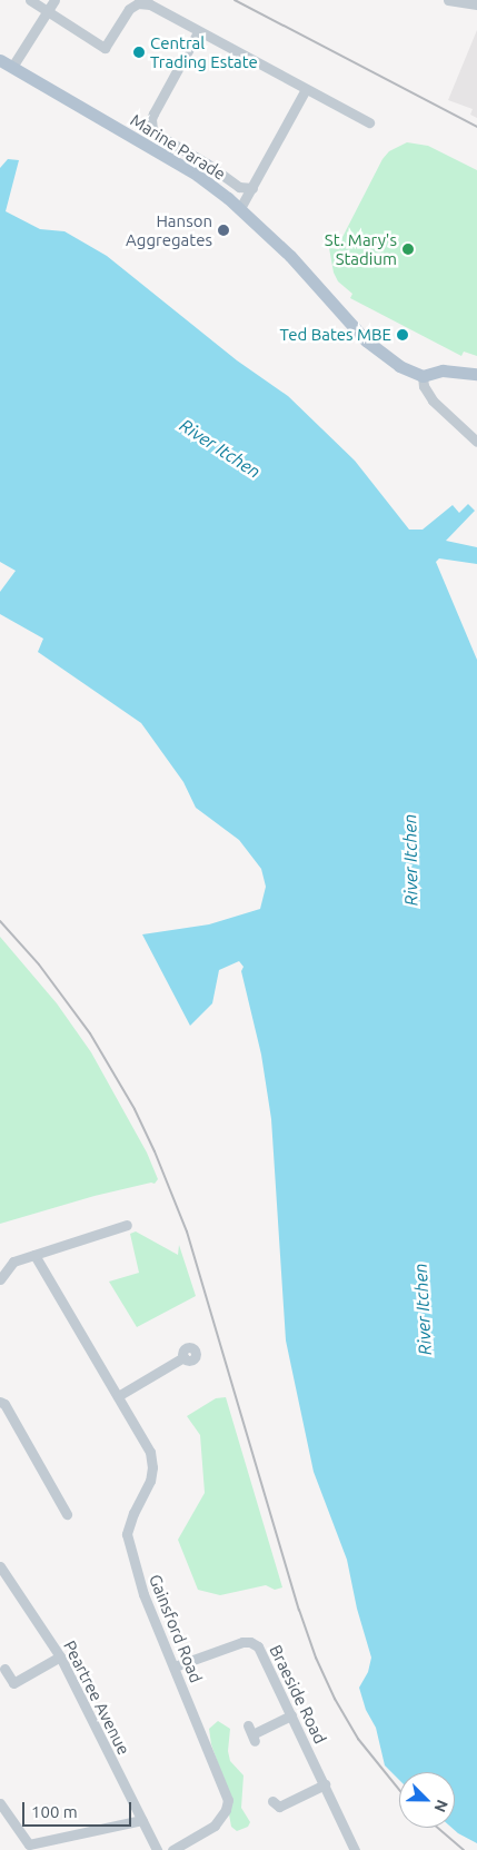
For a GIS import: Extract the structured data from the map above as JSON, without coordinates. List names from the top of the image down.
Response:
{
  "streets": {
    "main road": ["Marine Parade"],
    "street": ["Gainsford Road", "Braeside Road", "Peartree Avenue"]
  },
  "crossings": [
    ["Gainsford Road", "Braeside Road"]
  ],
  "water": ["River Itchen"],
  "places": [
    "Central Trading Estate",
    "Hanson Aggregates",
    "St. Mary's Stadium",
    "Ted Bates MBE"
  ],
  "scale_bar": "100 m",
  "north": "bottom right"
}
